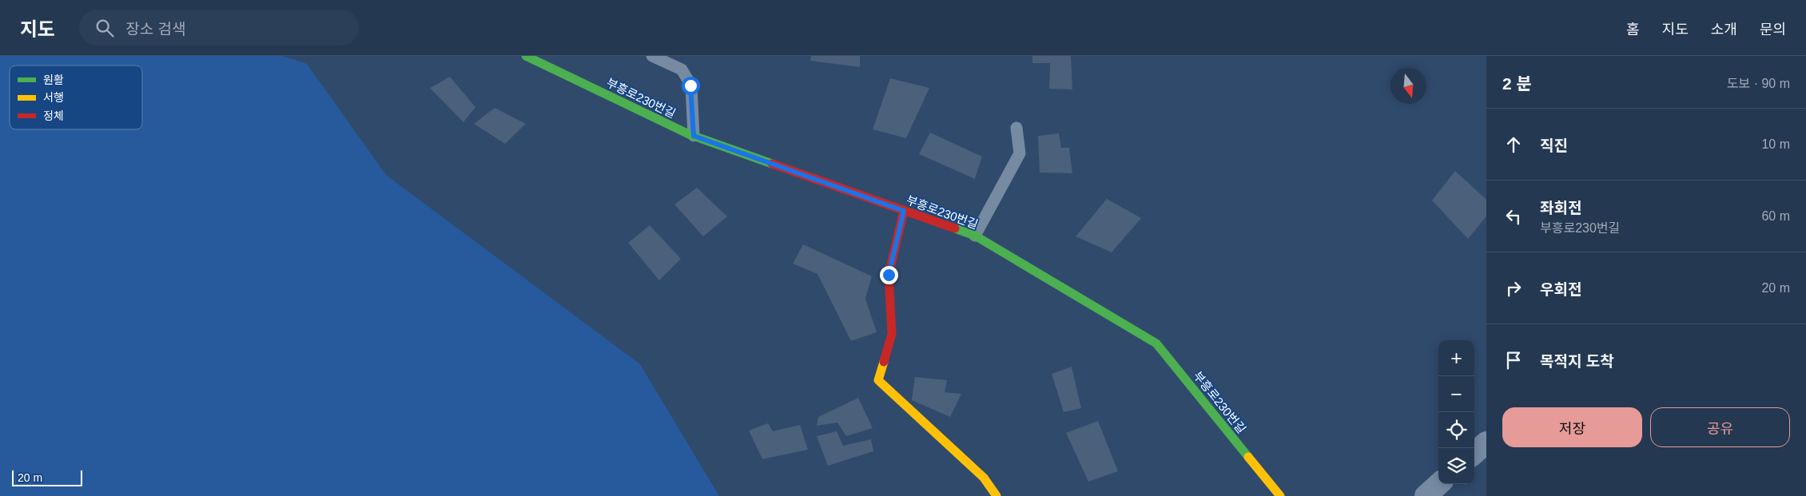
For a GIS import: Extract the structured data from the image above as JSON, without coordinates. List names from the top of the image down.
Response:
{
  "streets": {
    "street": ["부흥로230번길"]
  },
  "legend": ["원활", "서행", "정체"],
  "scale_bar": "20 m",
  "north": "bottom",
  "page": {
    "header": "지도",
    "search": "장소 검색",
    "nav": [
      "홈",
      "지도",
      "소개",
      "문의"
    ],
    "heading": ["2 분", "도보 · 90 m"],
    "list": [
      ["직진", "10 m"],
      ["좌회전", "부흥로230번길", "60 m"],
      ["우회전", "20 m"],
      "목적지 도착"
    ],
    "map_buttons": ["+", "−"],
    "buttons": ["저장", "공유"],
    "scale": "20 m"
  }
}
